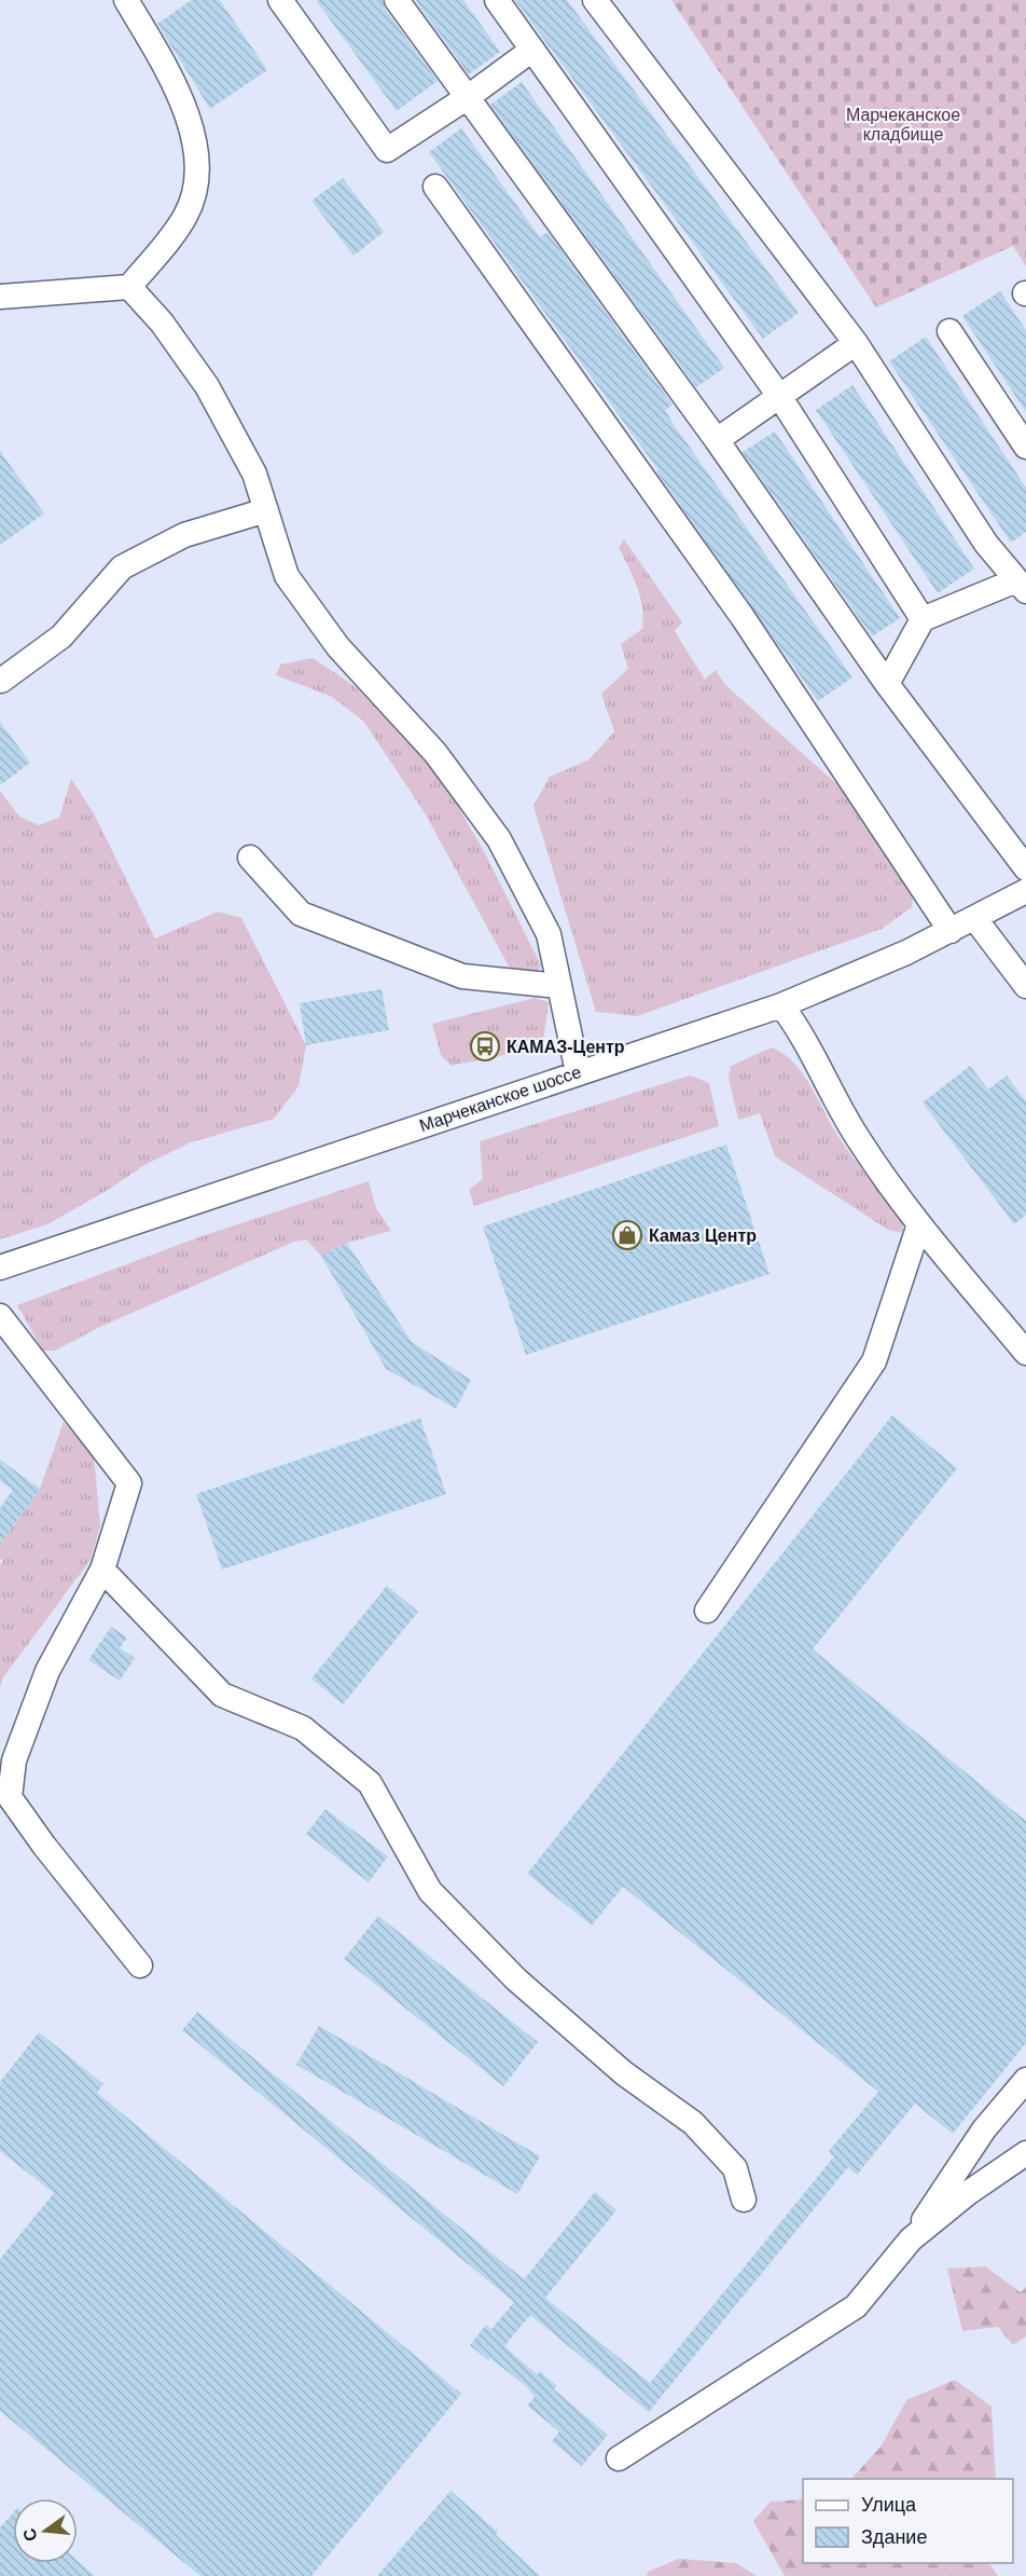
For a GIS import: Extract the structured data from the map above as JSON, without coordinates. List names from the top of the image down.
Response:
{
  "streets": {
    "street": ["Марчеканское шоссе"]
  },
  "parks": ["Марчеканское кладбище"],
  "places": {
    "bus stop": ["КАМАЗ-Центр"],
    "shop": ["Камаз Центр"]
  },
  "legend": ["Улица", "Здание"],
  "north": "left"
}
